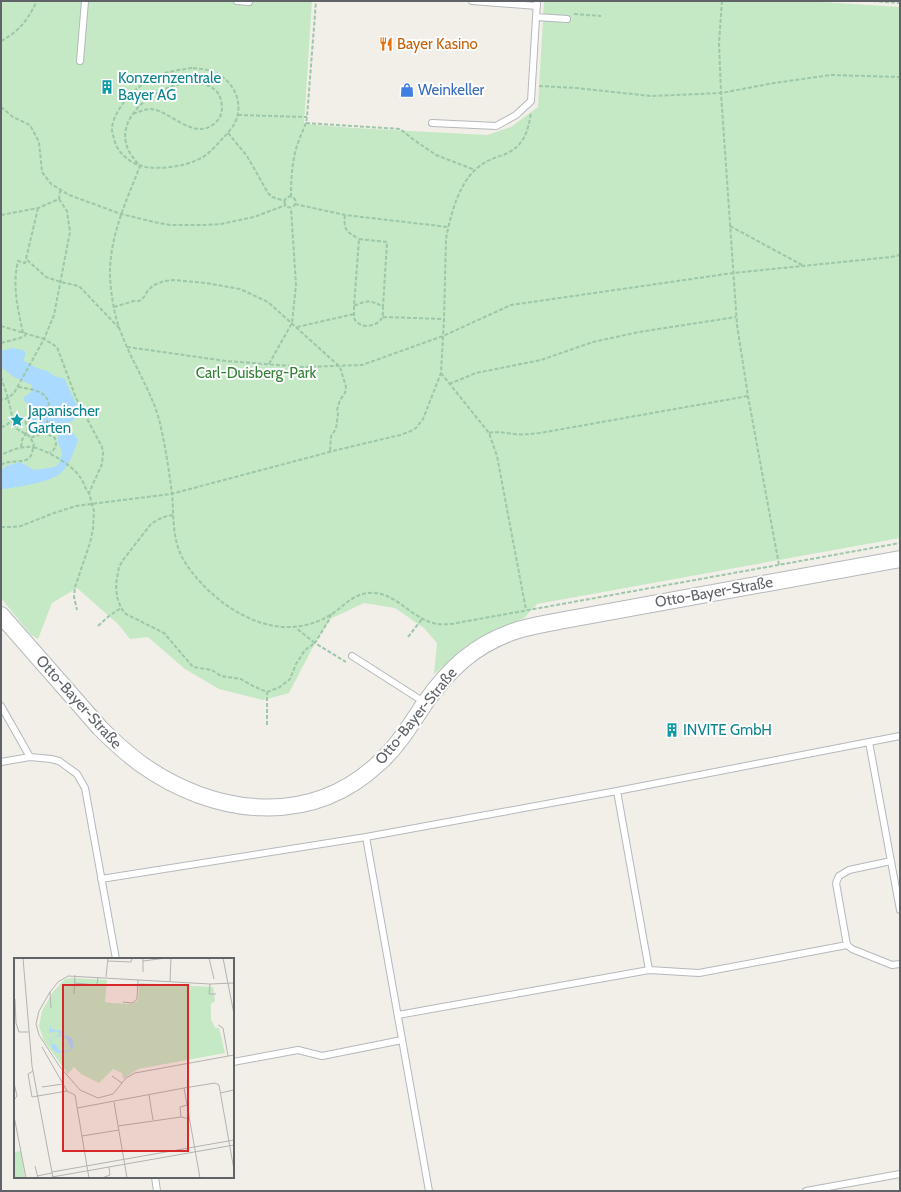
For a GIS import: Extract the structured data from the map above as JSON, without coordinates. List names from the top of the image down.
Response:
{
  "streets": {
    "street": ["Otto-Bayer-Straße"]
  },
  "parks": ["Carl-Duisberg-Park"],
  "places": {
    "restaurant": ["Bayer Kasino"],
    "building": ["Konzernzentrale Bayer AG", "INVITE GmbH"],
    "shop": ["Weinkeller"],
    "place": ["Japanischer Garten"]
  }
}
